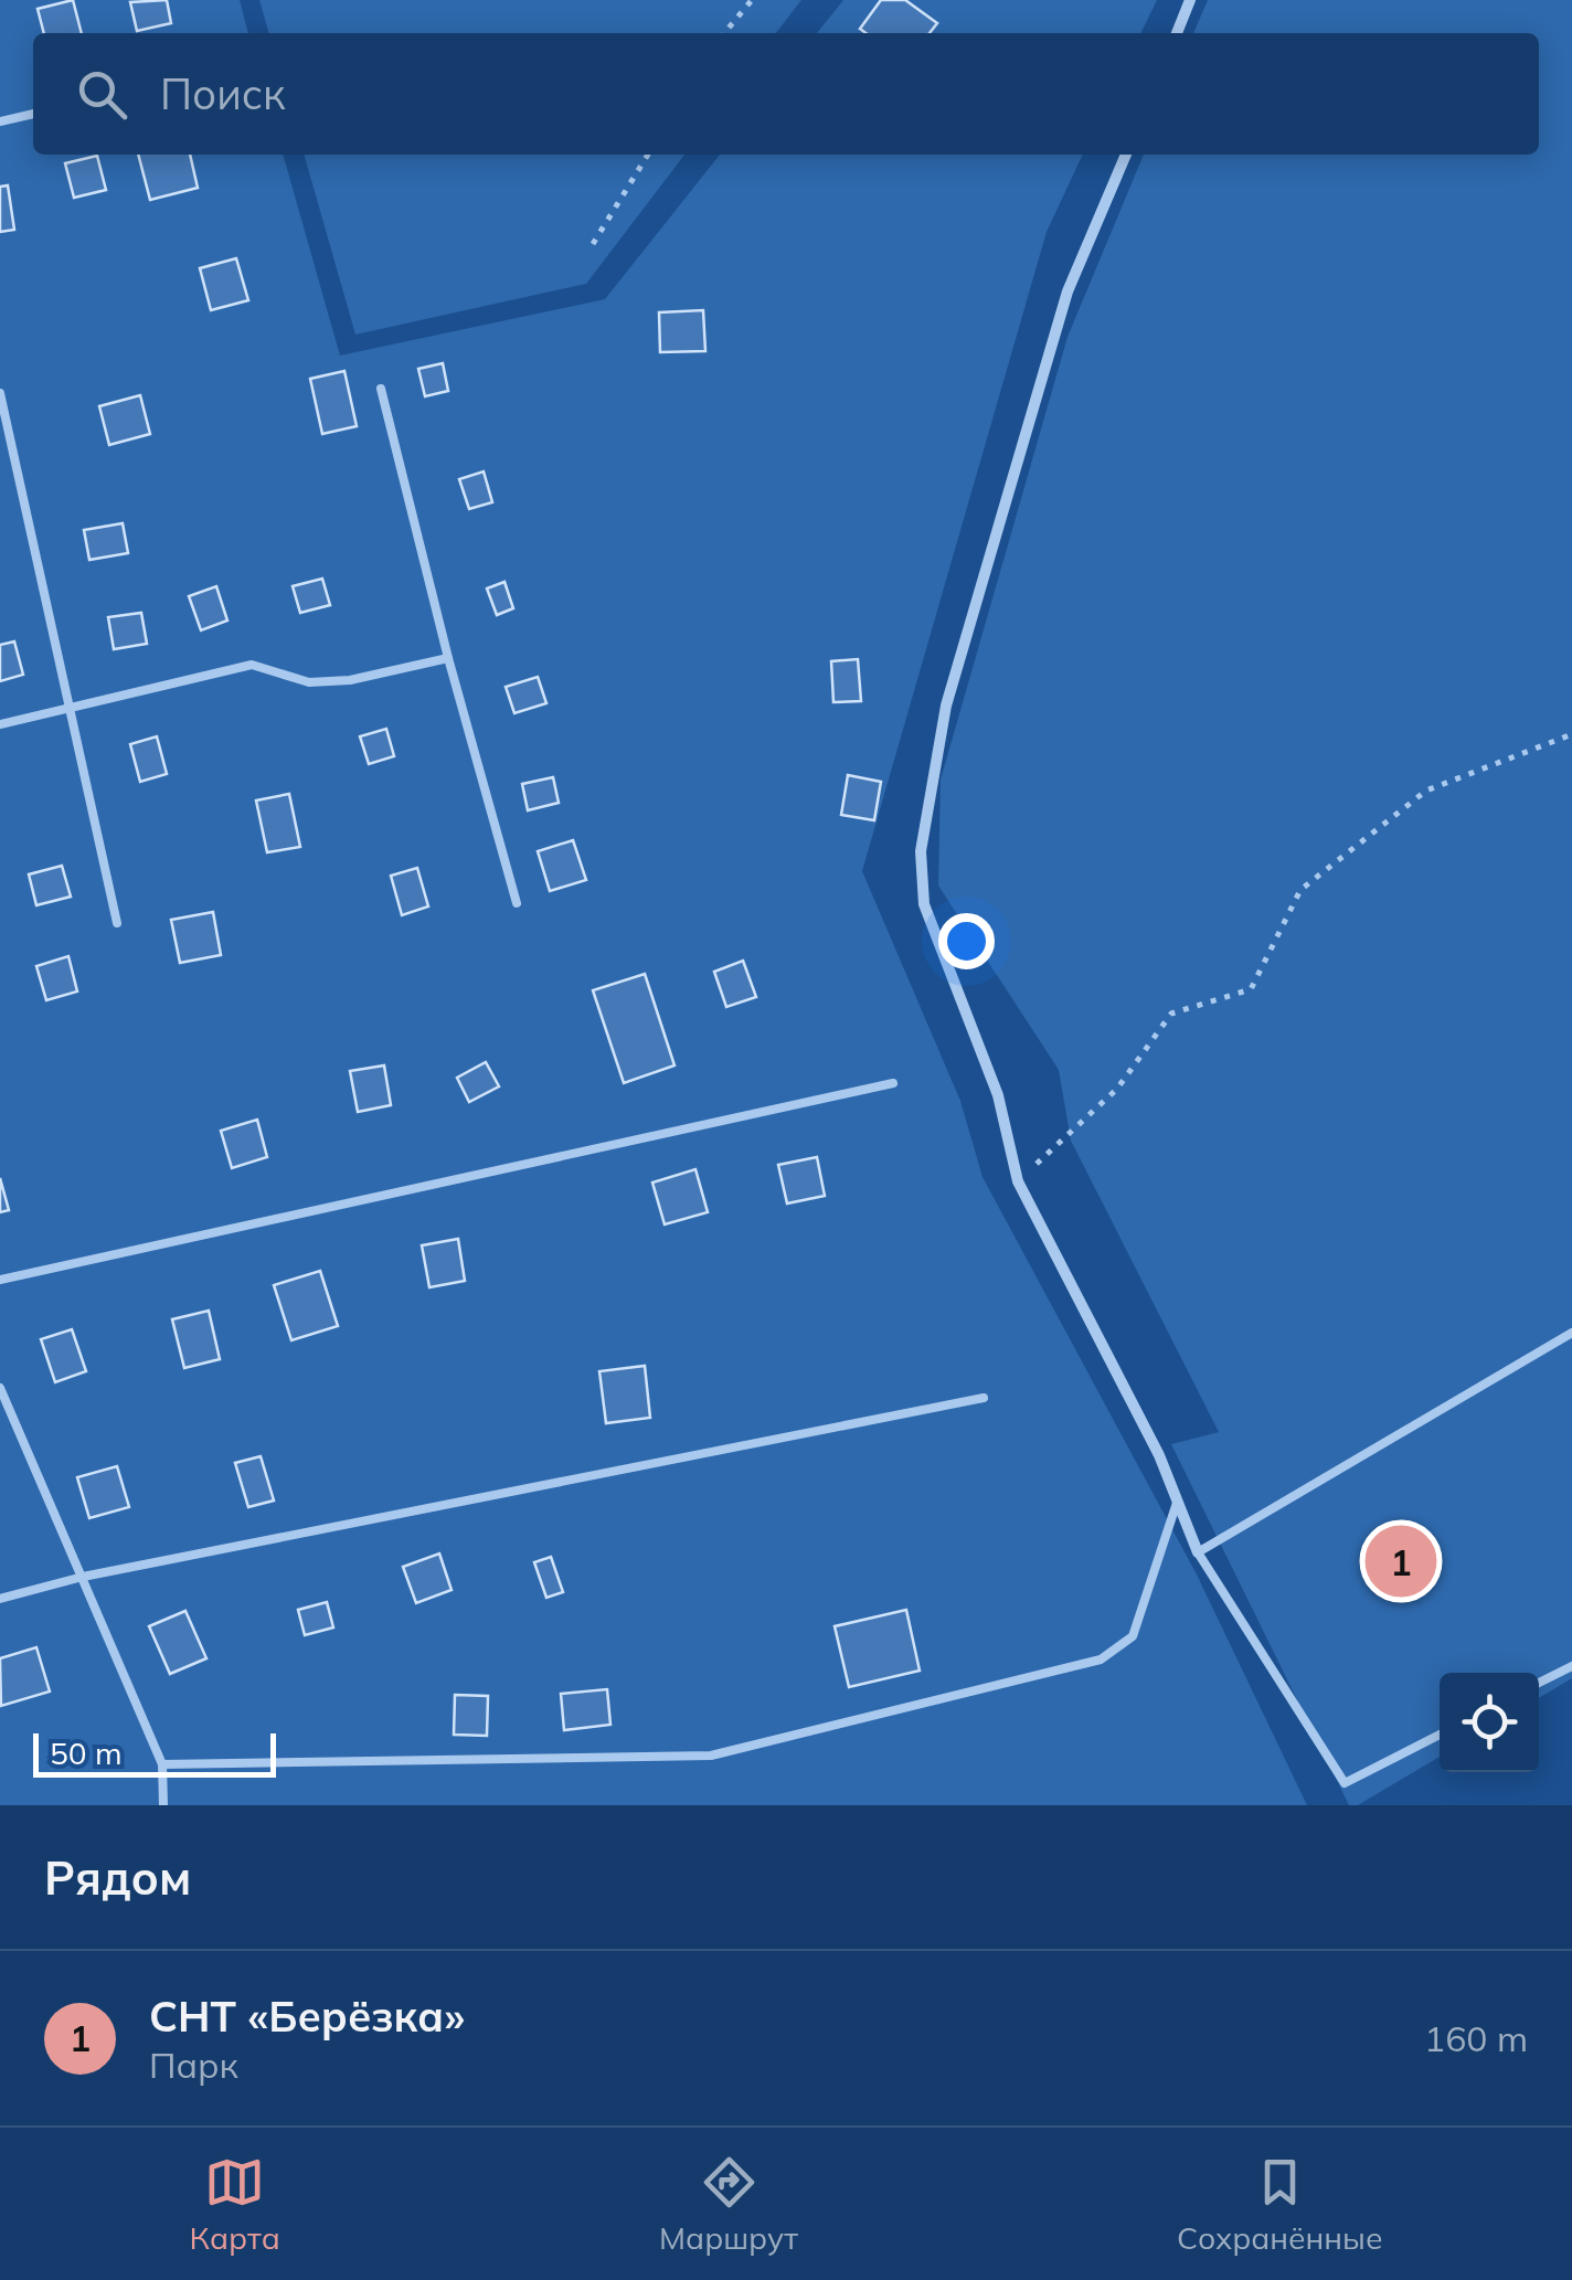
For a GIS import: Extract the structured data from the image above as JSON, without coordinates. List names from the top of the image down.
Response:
{
  "scale_bar": "50 m",
  "page": {
    "search": "Поиск",
    "pins": "1",
    "scale": "50 m",
    "heading": "Рядом",
    "list": [
      {
        "mark": "1",
        "name": "СНТ «Берёзка»",
        "note": "Парк",
        "value": "160 m"
      }
    ],
    "nav": ["Карта", "Маршрут", "Сохранённые"]
  }
}
